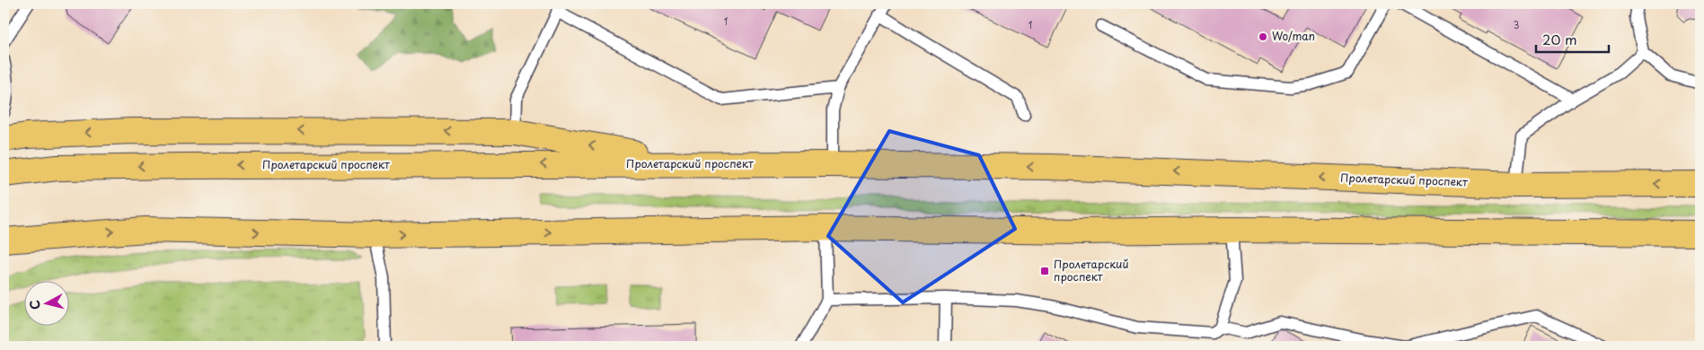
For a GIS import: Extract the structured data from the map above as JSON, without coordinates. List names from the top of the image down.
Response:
{
  "streets": {
    "main road": ["Пролетарский проспект"]
  },
  "places": {
    "other": ["Wo/man"],
    "transit": ["Пролетарский проспект"]
  },
  "house_numbers": ["1", "1", "3"],
  "scale_bar": "20 m",
  "north": "left"
}
